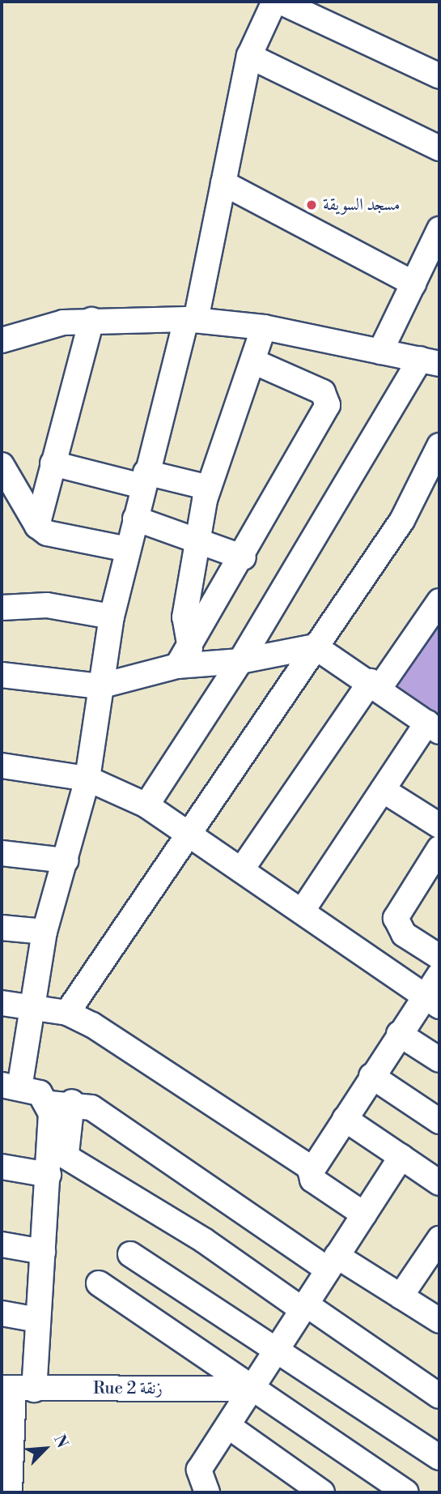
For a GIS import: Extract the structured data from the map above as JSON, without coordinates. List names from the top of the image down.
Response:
{
  "streets": {
    "street": ["Rue 2 زنقة"]
  },
  "places": ["مسجد السويقة"],
  "north": "top right"
}
